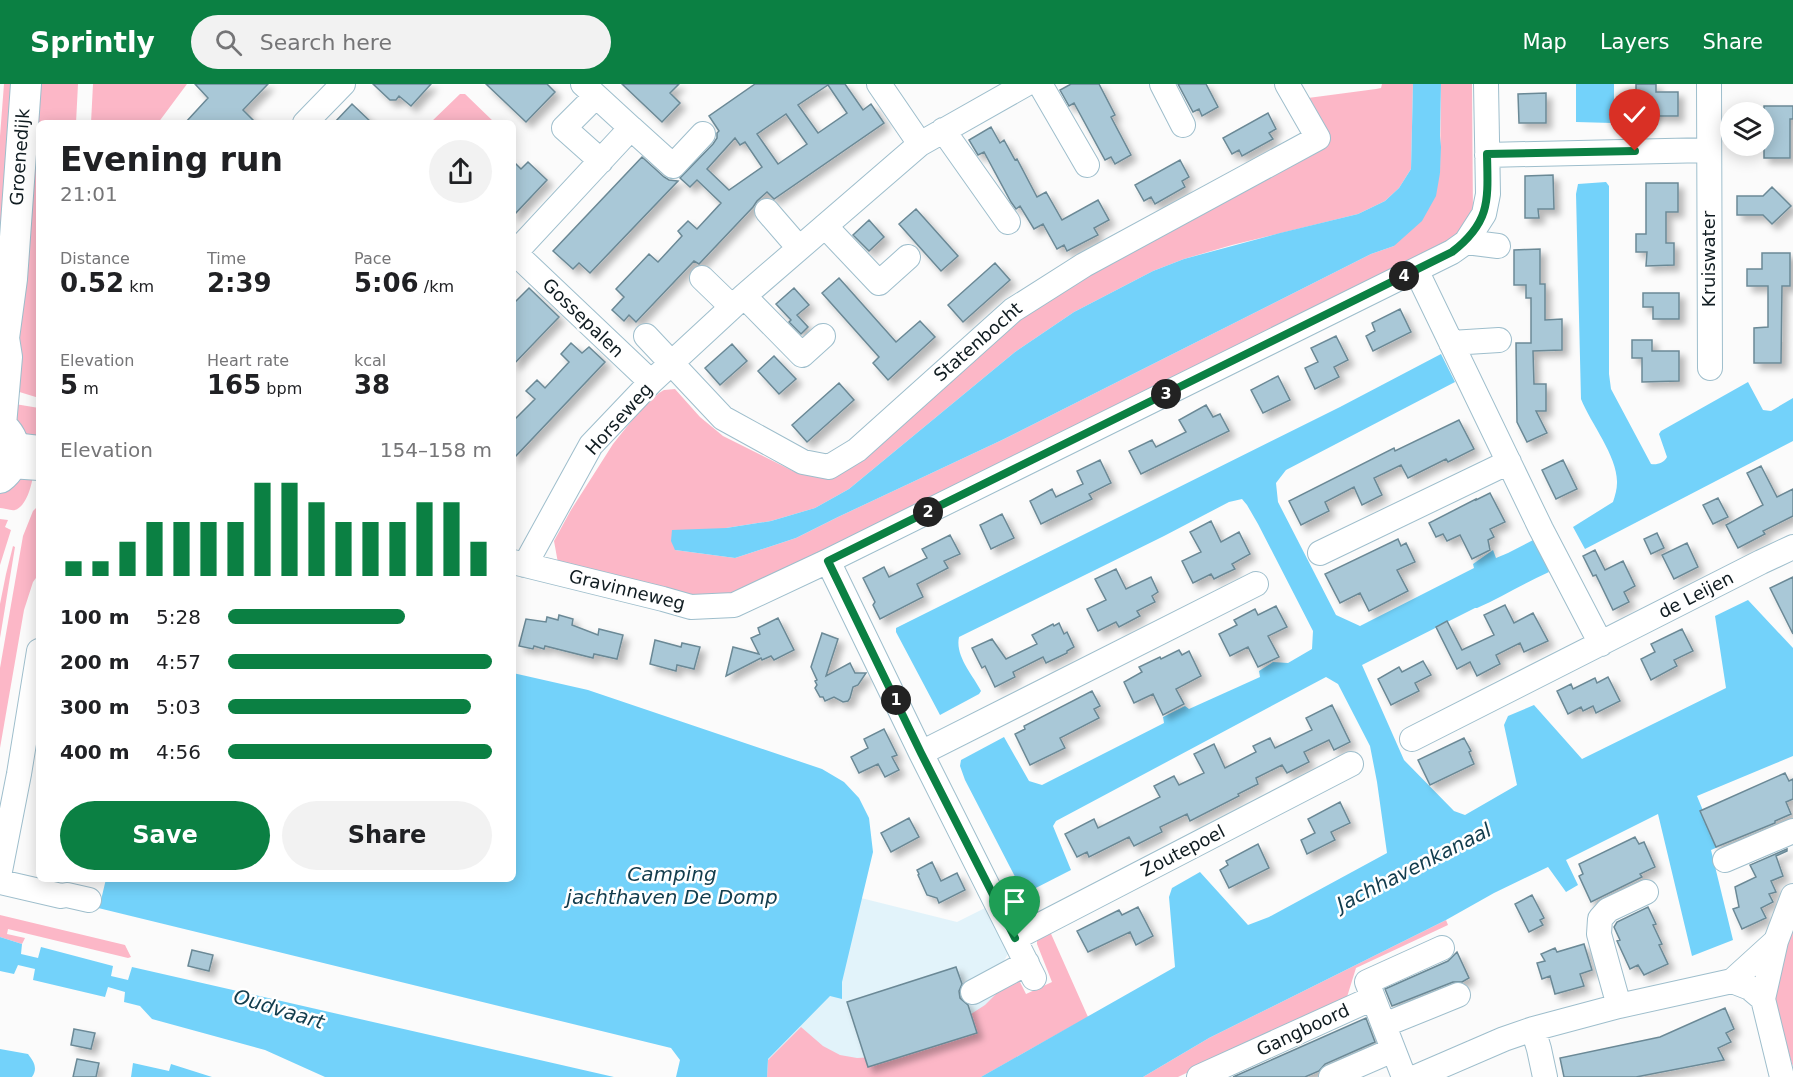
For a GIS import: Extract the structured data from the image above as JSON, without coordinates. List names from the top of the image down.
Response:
{
  "streets": {
    "main road": ["Groenedijk"],
    "street": [
      "Kruiswater",
      "Gossepalen",
      "Statenbocht",
      "Horseweg",
      "Gravinneweg",
      "de Leijen",
      "Zoutepoel",
      "Gangboord"
    ]
  },
  "crossings": [
    ["Gossepalen", "Horseweg"],
    ["Statenbocht", "Horseweg"],
    ["Horseweg", "Gravinneweg"]
  ],
  "water": ["Jachhavenkanaal", "Camping jachthaven De Domp", "Oudvaart"],
  "page": {
    "header": "Sprintly",
    "search": "Search here",
    "nav": ["Map", "Layers", "Share"],
    "heading": ["Evening run", "21:01"],
    "stats": [
      ["Distance", "0.52 km"],
      ["Time", "2:39"],
      ["Pace", "5:06 /km"],
      ["Elevation", "5 m"],
      ["Heart rate", "165 bpm"],
      ["kcal", "38"]
    ],
    "pins": [
      "4",
      "3",
      "2",
      "1"
    ],
    "chart": ["Elevation", "154–158 m"],
    "list": [
      {
        "name": "100 m",
        "note": "5:28"
      },
      {
        "name": "200 m",
        "note": "4:57"
      },
      {
        "name": "300 m",
        "note": "5:03"
      },
      {
        "name": "400 m",
        "note": "4:56"
      }
    ],
    "buttons": ["Save", "Share"]
  }
}
